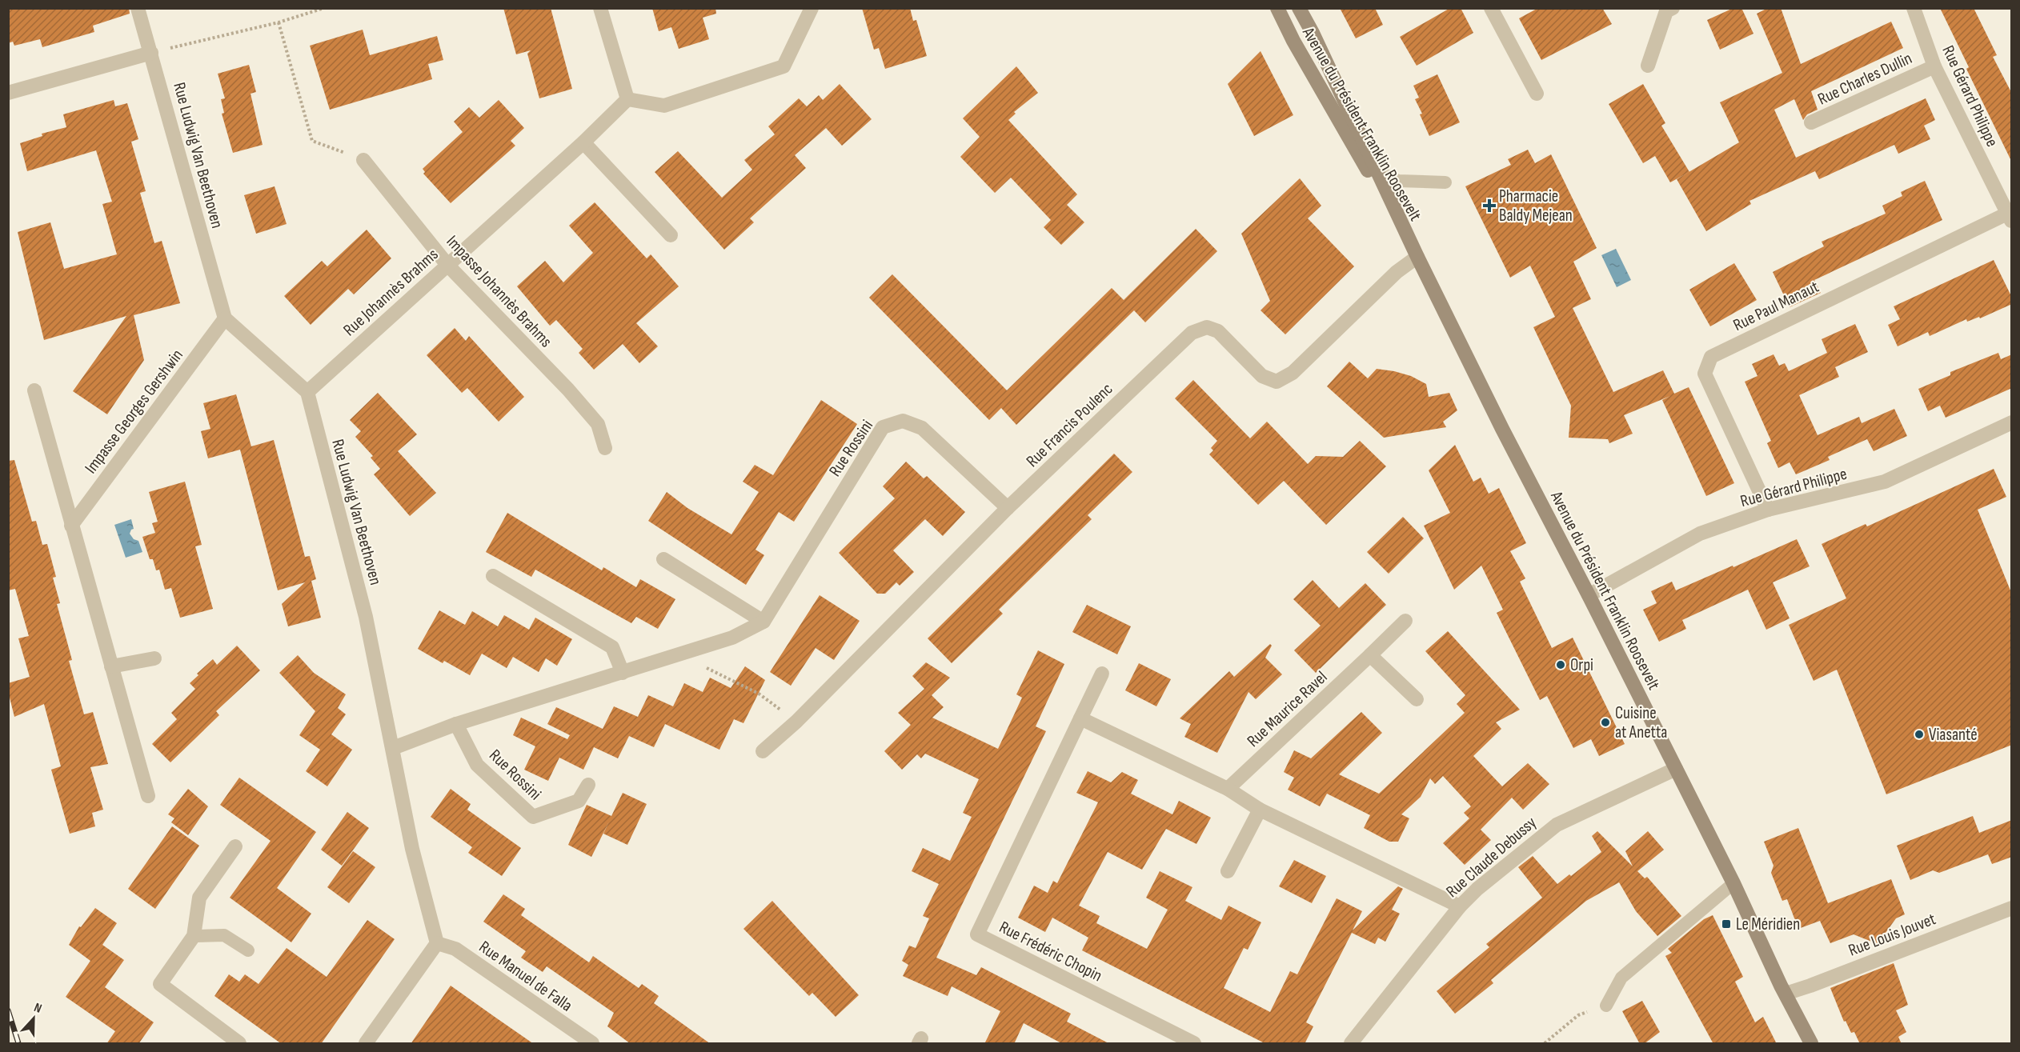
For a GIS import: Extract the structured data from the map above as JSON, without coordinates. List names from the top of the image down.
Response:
{
  "streets": {
    "main road": ["Avenue du Président Franklin Roosevelt"],
    "street": [
      "Rue Charles Dullin",
      "Rue Gérard Philippe",
      "Rue Ludwig Van Beethoven",
      "Impasse Johannès Brahms",
      "Rue Johannès Brahms",
      "Rue Paul Manaut",
      "Impasse Georges Gershwin",
      "Rue Francis Poulenc",
      "Rue Rossini",
      "Rue Maurice Ravel",
      "Rue Claude Debussy",
      "Rue Louis Jouvet",
      "Rue Frédéric Chopin",
      "Rue Manuel de Falla"
    ]
  },
  "crossings": [
    ["Rue Charles Dullin", "Rue Gérard Philippe"],
    ["Rue Gérard Philippe", "Avenue du Président Franklin Roosevelt"],
    ["Rue Gérard Philippe", "Rue Paul Manaut"],
    ["Avenue du Président Franklin Roosevelt", "Rue Francis Poulenc"],
    ["Avenue du Président Franklin Roosevelt", "Rue Claude Debussy"],
    ["Avenue du Président Franklin Roosevelt", "Rue Louis Jouvet"],
    ["Rue Ludwig Van Beethoven", "Rue Johannès Brahms"],
    ["Rue Ludwig Van Beethoven", "Impasse Georges Gershwin"],
    ["Rue Ludwig Van Beethoven", "Rue Manuel de Falla"],
    ["Impasse Johannès Brahms", "Rue Johannès Brahms"],
    ["Rue Francis Poulenc", "Rue Rossini"]
  ],
  "places": {
    "health": ["Pharmacie Baldy Mejean"],
    "other": ["Orpi", "Cuisine at Anetta", "Viasanté"],
    "transit": ["Le Méridien"]
  },
  "north": "top"
}
